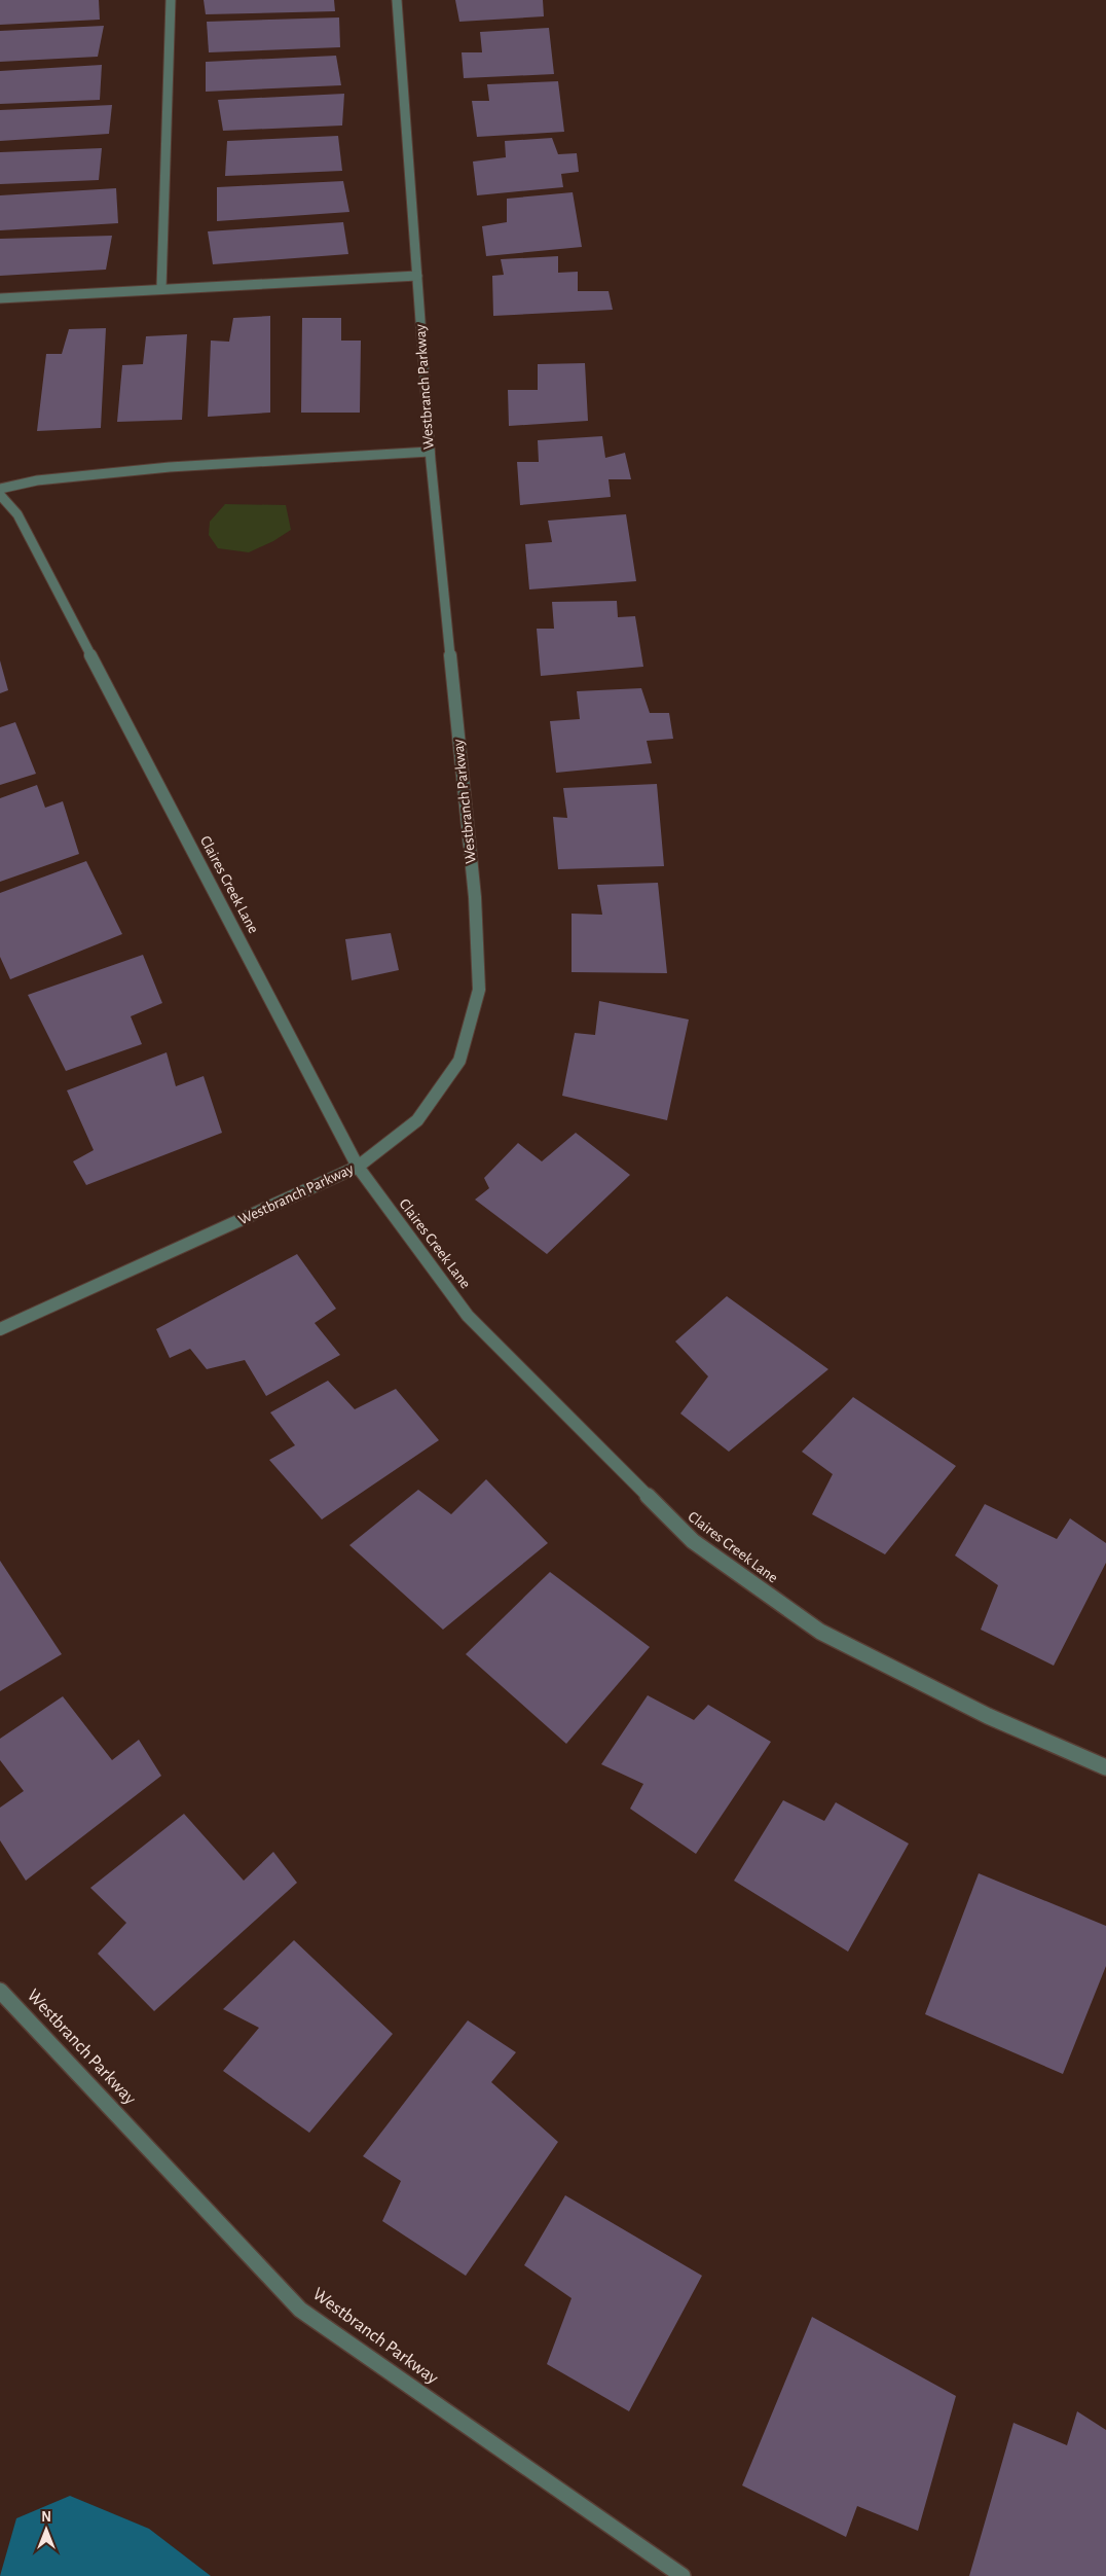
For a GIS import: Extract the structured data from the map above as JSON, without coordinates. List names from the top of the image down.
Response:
{
  "streets": {
    "street": ["Westbranch Parkway", "Claires Creek Lane"]
  },
  "crossings": [
    ["Westbranch Parkway", "Claires Creek Lane"]
  ],
  "north": "top"
}
